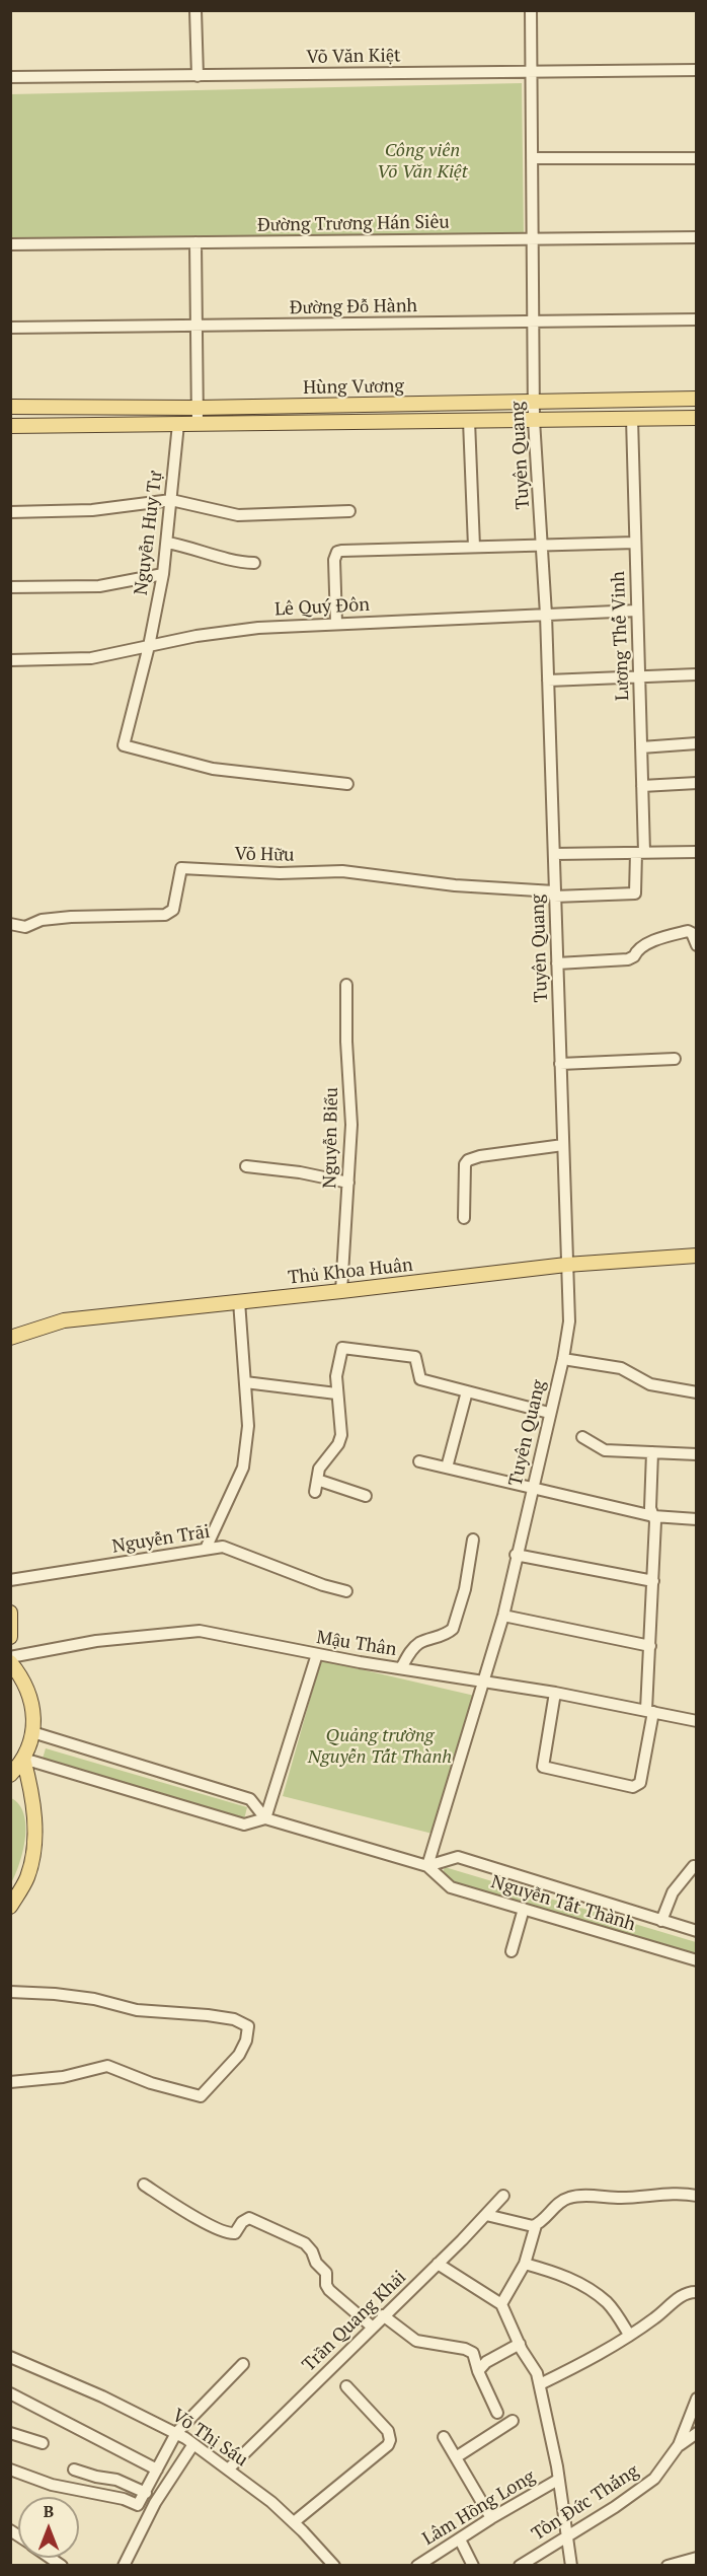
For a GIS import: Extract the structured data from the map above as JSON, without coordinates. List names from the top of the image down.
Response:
{
  "streets": {
    "main road": ["Hùng Vương", "Thủ Khoa Huân"],
    "street": [
      "Võ Văn Kiệt",
      "Đường Trương Hán Siêu",
      "Đường Đỗ Hành",
      "Tuyên Quang",
      "Nguyễn Huy Tự",
      "Lê Quý Đôn",
      "Lương Thế Vinh",
      "Võ Hữu",
      "Nguyễn Biểu",
      "Nguyễn Trãi",
      "Mậu Thân",
      "Nguyễn Tất Thành",
      "Trần Quang Khải",
      "Võ Thị Sáu",
      "Tôn Đức Thắng",
      "Lâm Hồng Long"
    ]
  },
  "crossings": [
    ["Võ Văn Kiệt", "Tuyên Quang"],
    ["Đường Trương Hán Siêu", "Tuyên Quang"],
    ["Đường Đỗ Hành", "Tuyên Quang"],
    ["Hùng Vương", "Tuyên Quang"],
    ["Hùng Vương", "Nguyễn Huy Tự"],
    ["Hùng Vương", "Lương Thế Vinh"],
    ["Tuyên Quang", "Lê Quý Đôn"],
    ["Tuyên Quang", "Lương Thế Vinh"],
    ["Tuyên Quang", "Võ Hữu"],
    ["Tuyên Quang", "Thủ Khoa Huân"],
    ["Tuyên Quang", "Mậu Thân"],
    ["Tuyên Quang", "Nguyễn Tất Thành"],
    ["Nguyễn Huy Tự", "Lê Quý Đôn"],
    ["Lê Quý Đôn", "Lương Thế Vinh"],
    ["Lương Thế Vinh", "Võ Hữu"],
    ["Nguyễn Biểu", "Thủ Khoa Huân"],
    ["Trần Quang Khải", "Võ Thị Sáu"]
  ],
  "parks": ["Công viên Võ Văn Kiệt", "Quảng trường Nguyễn Tất Thành"],
  "north": "top"
}
